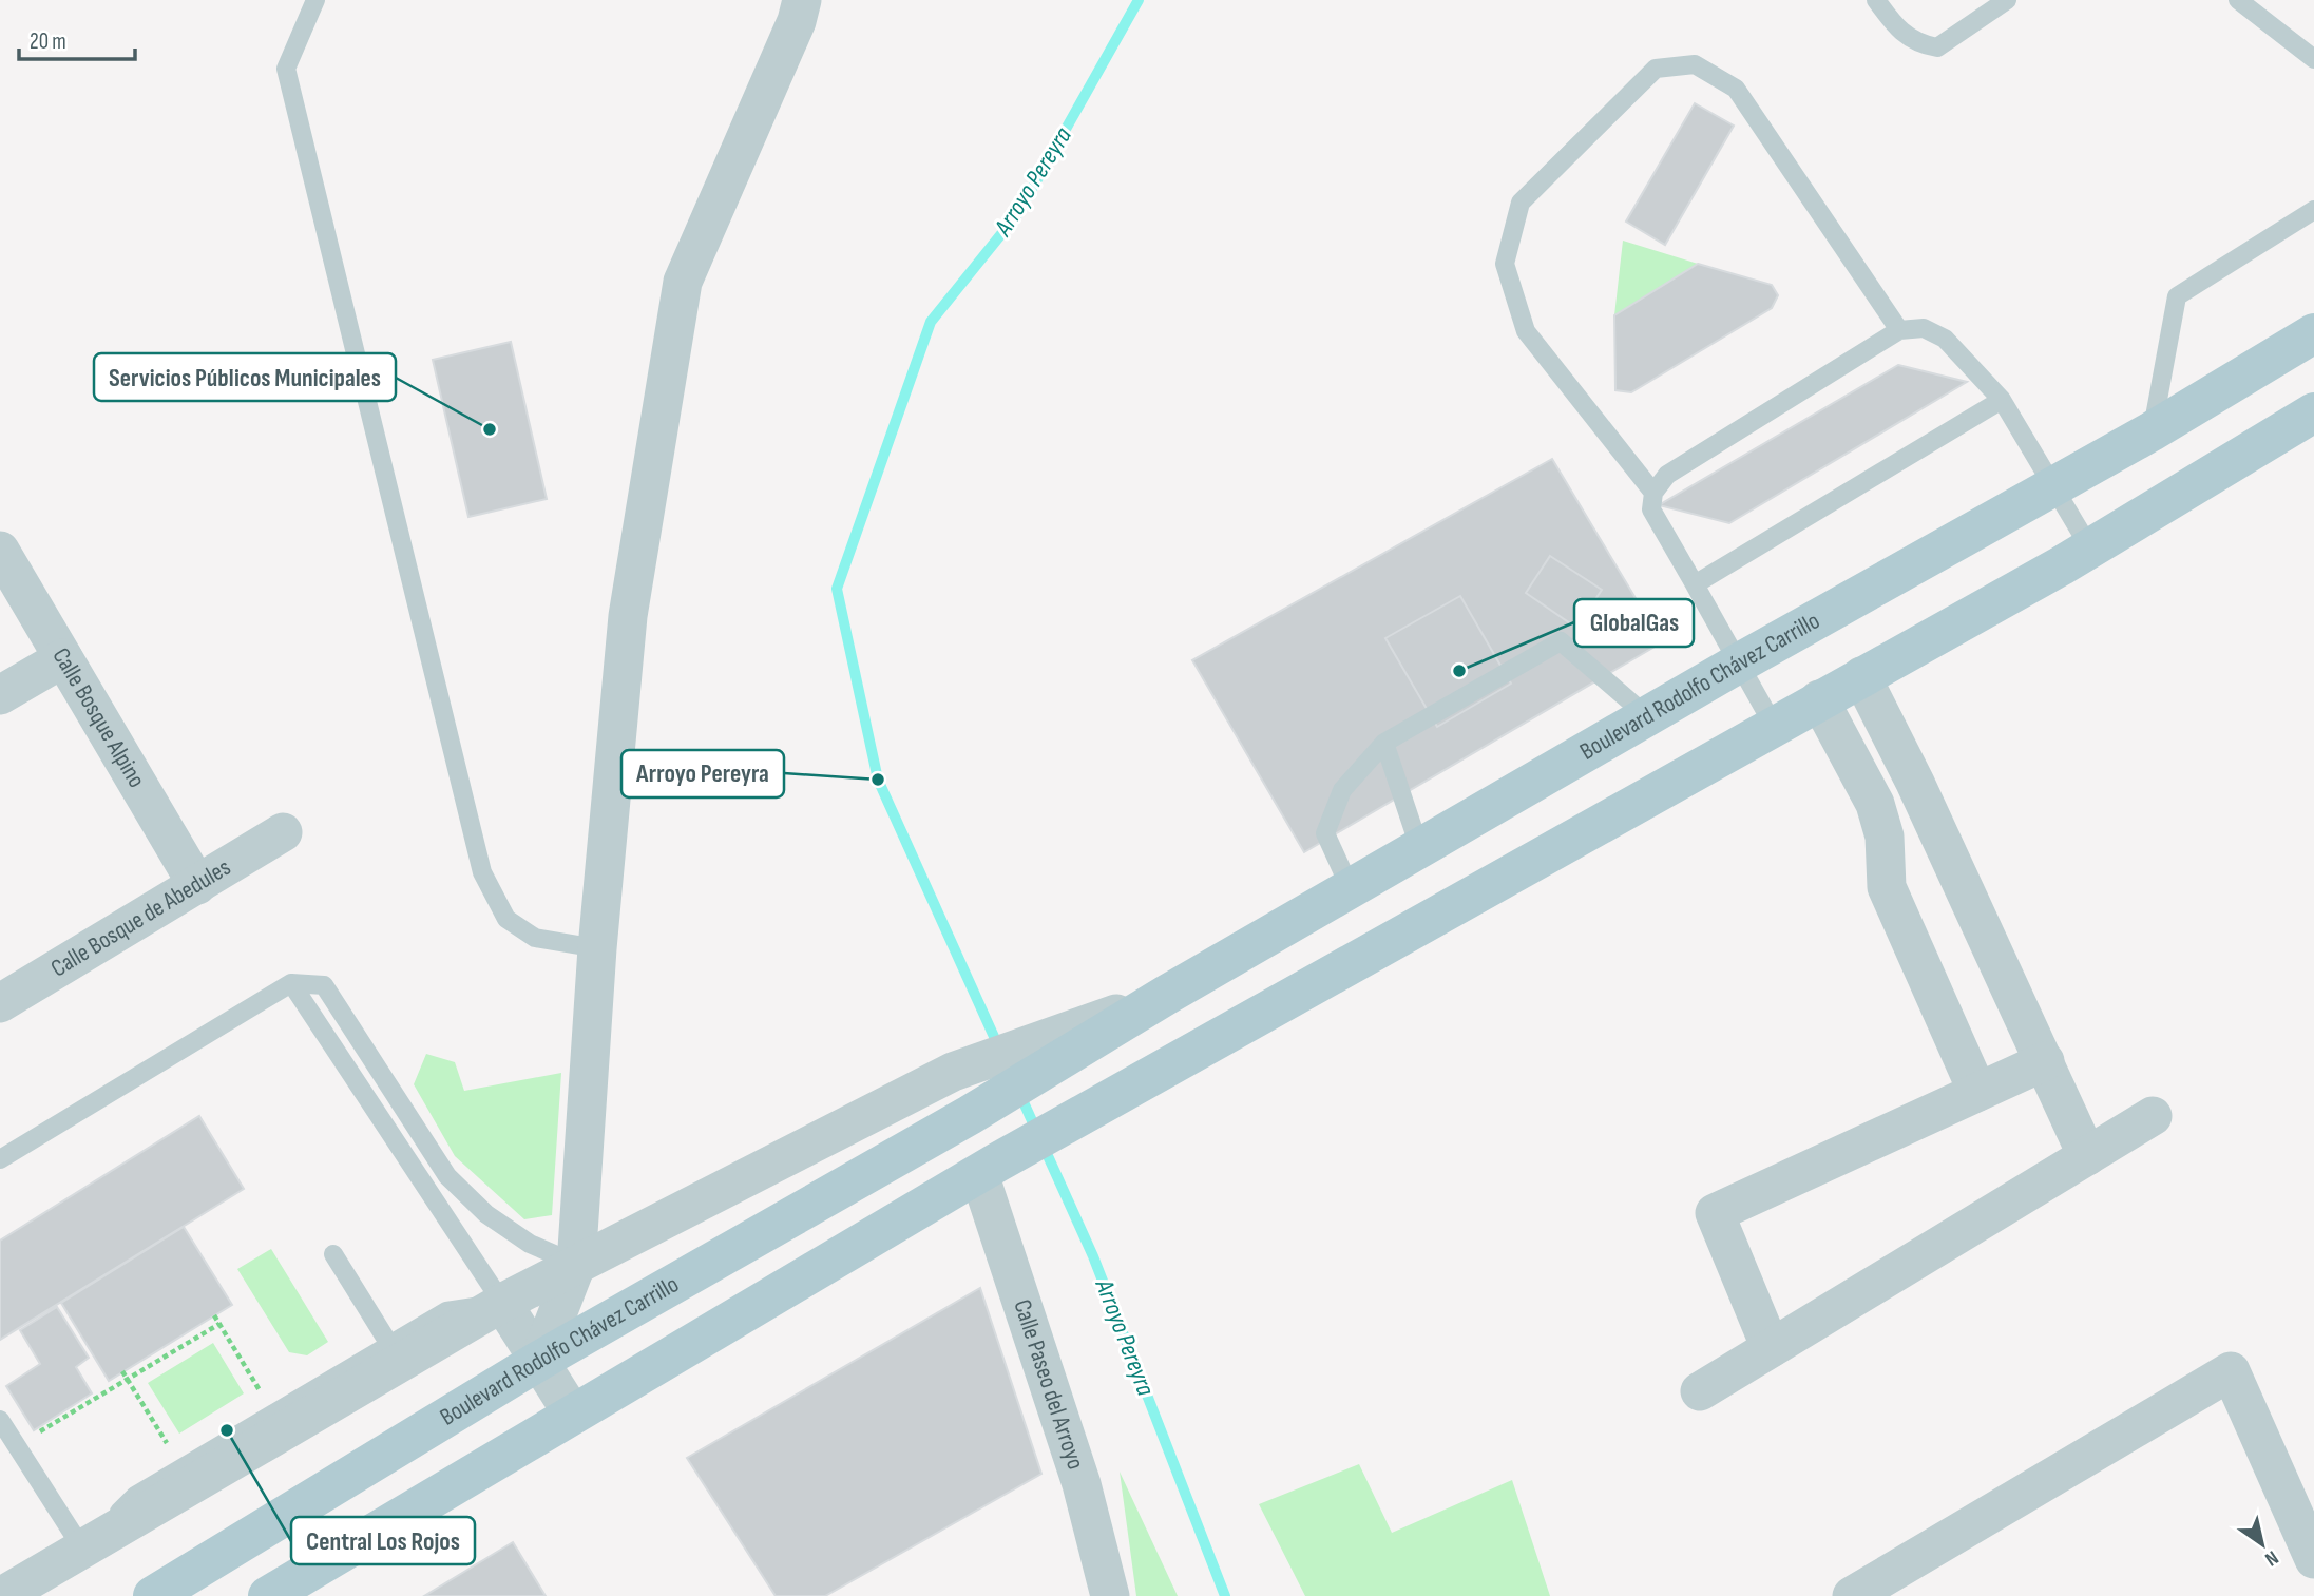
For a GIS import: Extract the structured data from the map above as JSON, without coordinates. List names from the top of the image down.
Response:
{
  "streets": {
    "main road": ["Boulevard Rodolfo Chávez Carrillo"],
    "street": ["Calle Bosque Alpino", "Calle Bosque de Abedules", "Calle Paseo del Arroyo"]
  },
  "crossings": [
    ["Calle Bosque Alpino", "Calle Bosque de Abedules"]
  ],
  "water": ["Arroyo Pereyra"],
  "places": [
    "Servicios Públicos Municipales",
    "GlobalGas",
    "Arroyo Pereyra",
    "Central Los Rojos"
  ],
  "scale_bar": "20 m",
  "north": "bottom right"
}
